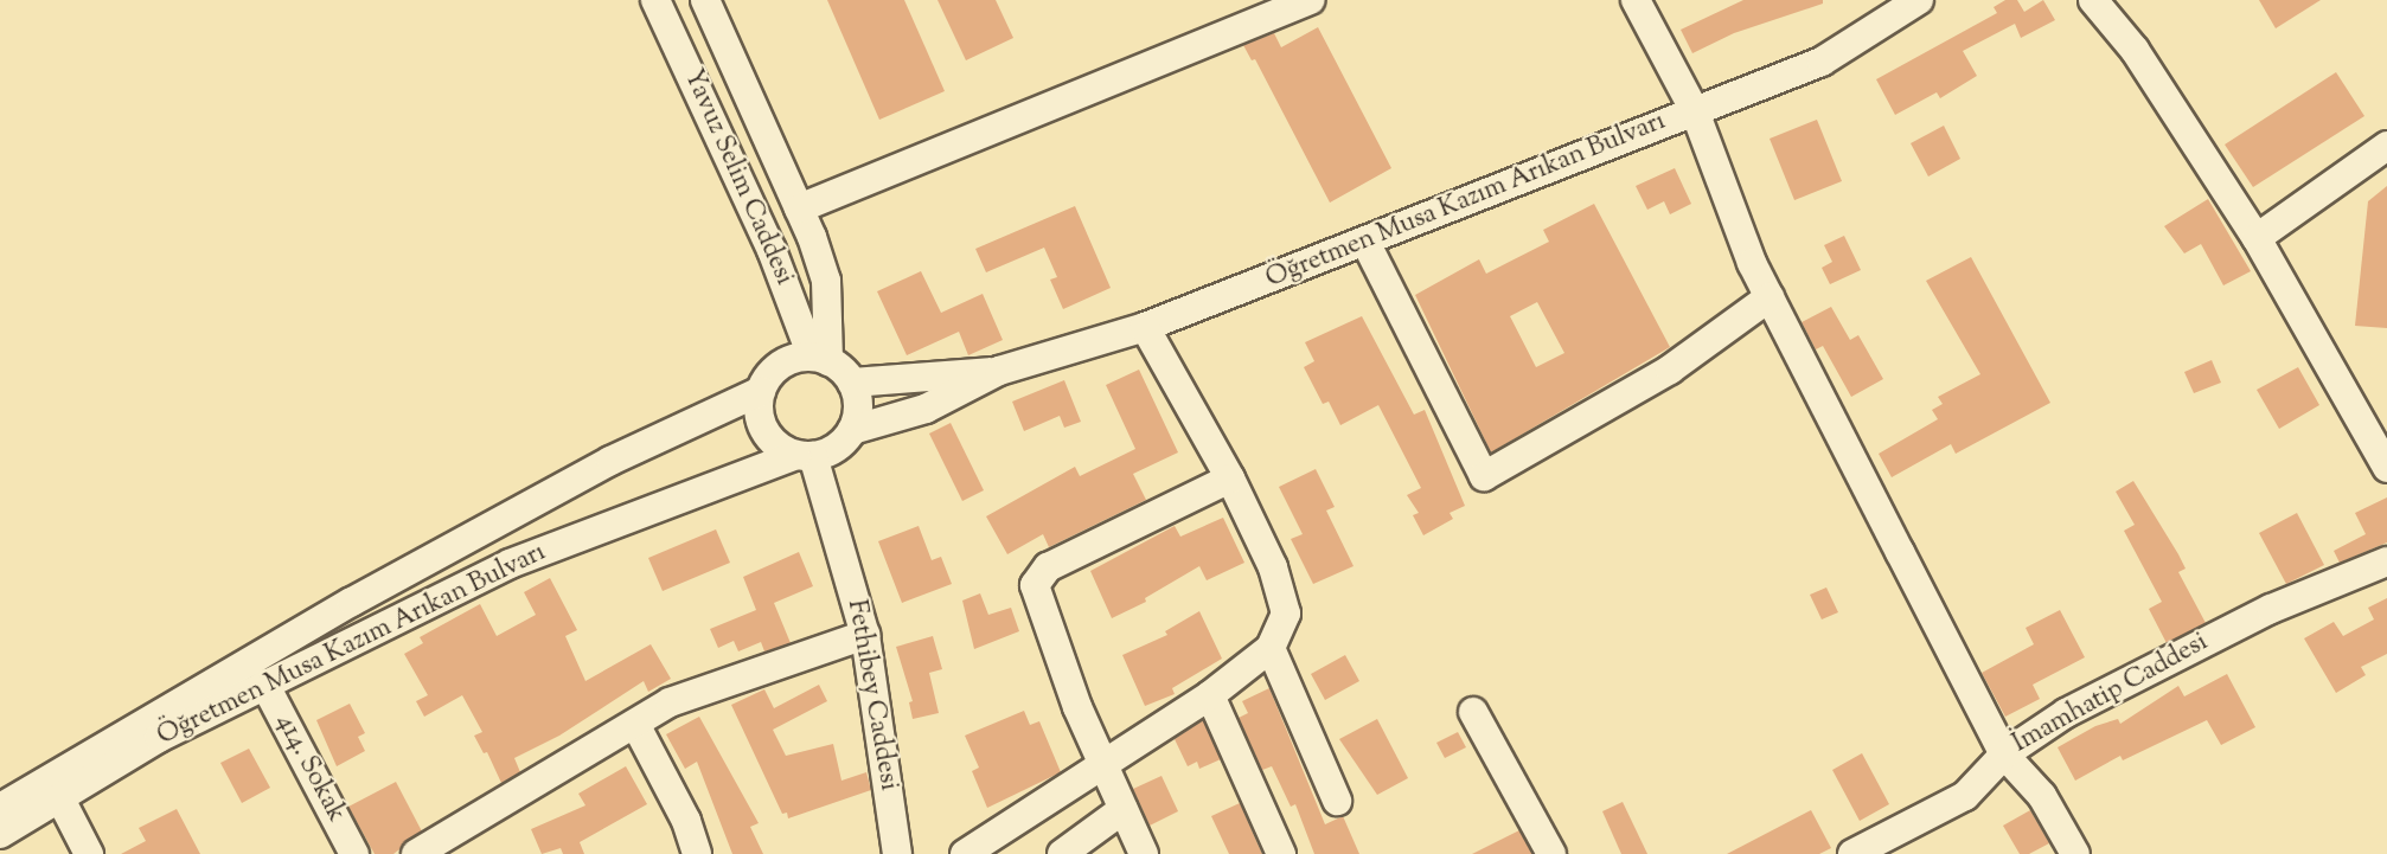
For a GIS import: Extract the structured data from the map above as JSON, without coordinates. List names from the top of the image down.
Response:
{
  "streets": {
    "street": [
      "Yavuz Selim Caddesi",
      "Öğretmen Musa Kazım Arıkan Bulvarı",
      "İmamhatip Caddesi",
      "Fethibey Caddesi",
      "414. Sokak"
    ]
  },
  "crossings": [
    ["Yavuz Selim Caddesi", "Öğretmen Musa Kazım Arıkan Bulvarı"],
    ["Yavuz Selim Caddesi", "Fethibey Caddesi"],
    ["Öğretmen Musa Kazım Arıkan Bulvarı", "Fethibey Caddesi"],
    ["Öğretmen Musa Kazım Arıkan Bulvarı", "414. Sokak"]
  ]
}
